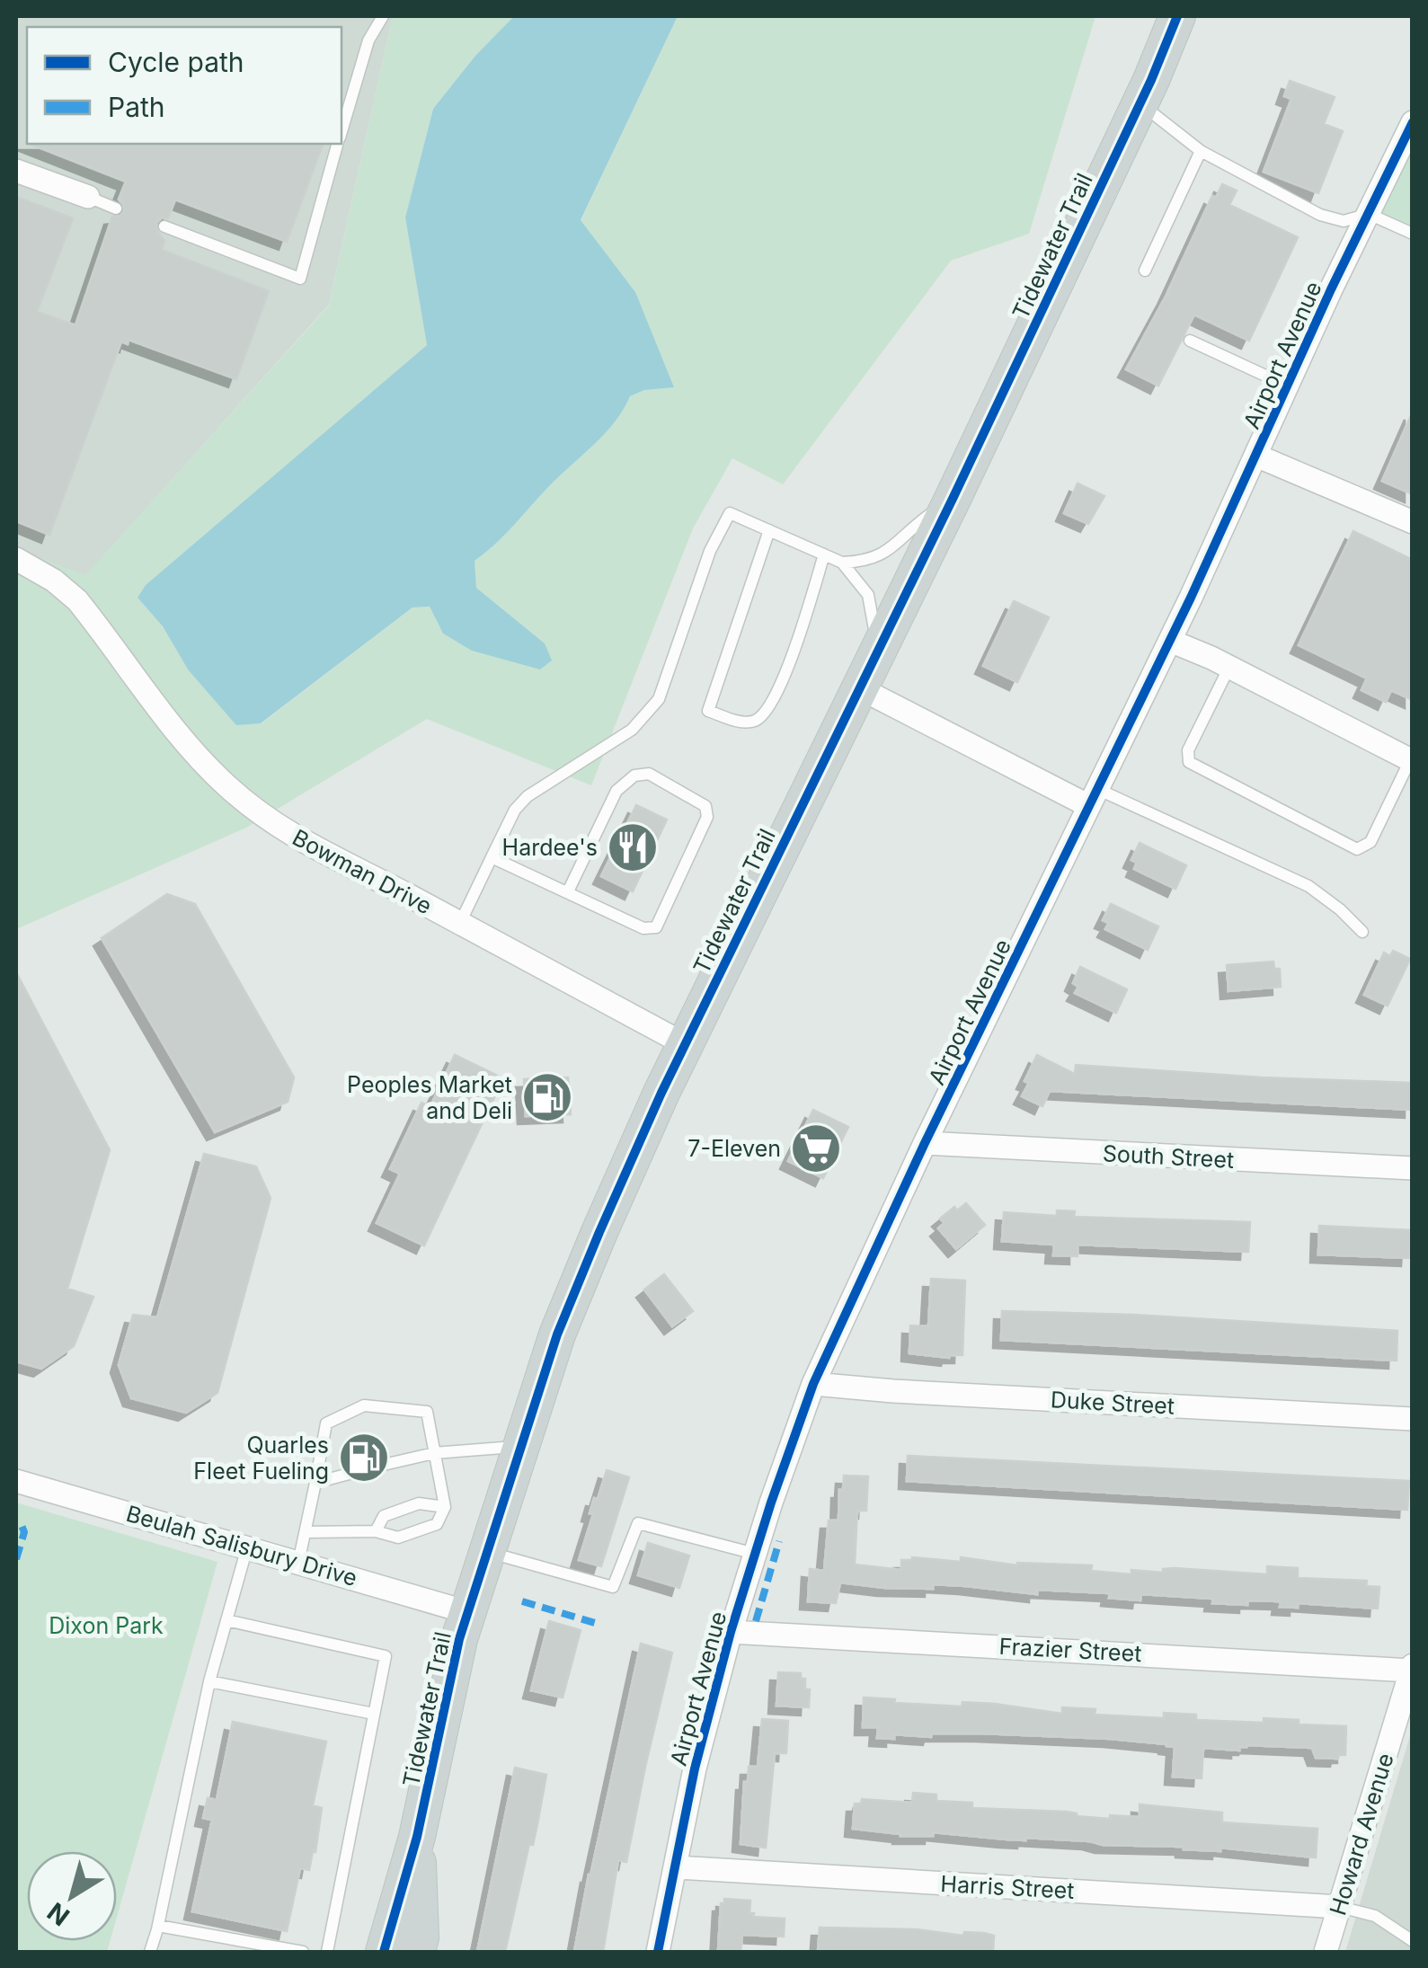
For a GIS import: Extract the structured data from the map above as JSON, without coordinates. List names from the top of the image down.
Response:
{
  "streets": {
    "main road": ["Tidewater Trail"],
    "street": [
      "Airport Avenue",
      "Bowman Drive",
      "South Street",
      "Duke Street",
      "Beulah Salisbury Drive",
      "Frazier Street",
      "Howard Avenue",
      "Harris Street"
    ]
  },
  "crossings": [
    ["Tidewater Trail", "Bowman Drive"],
    ["Tidewater Trail", "Beulah Salisbury Drive"],
    ["Airport Avenue", "South Street"],
    ["Airport Avenue", "Duke Street"],
    ["Airport Avenue", "Frazier Street"],
    ["Airport Avenue", "Harris Street"],
    ["Frazier Street", "Howard Avenue"],
    ["Howard Avenue", "Harris Street"]
  ],
  "parks": ["Dixon Park"],
  "places": {
    "restaurant": ["Hardee's"],
    "fuel station": ["Peoples Market and Deli", "Quarles Fleet Fueling"],
    "supermarket": ["7-Eleven"]
  },
  "legend": ["Cycle path", "Path"],
  "north": "bottom left"
}
